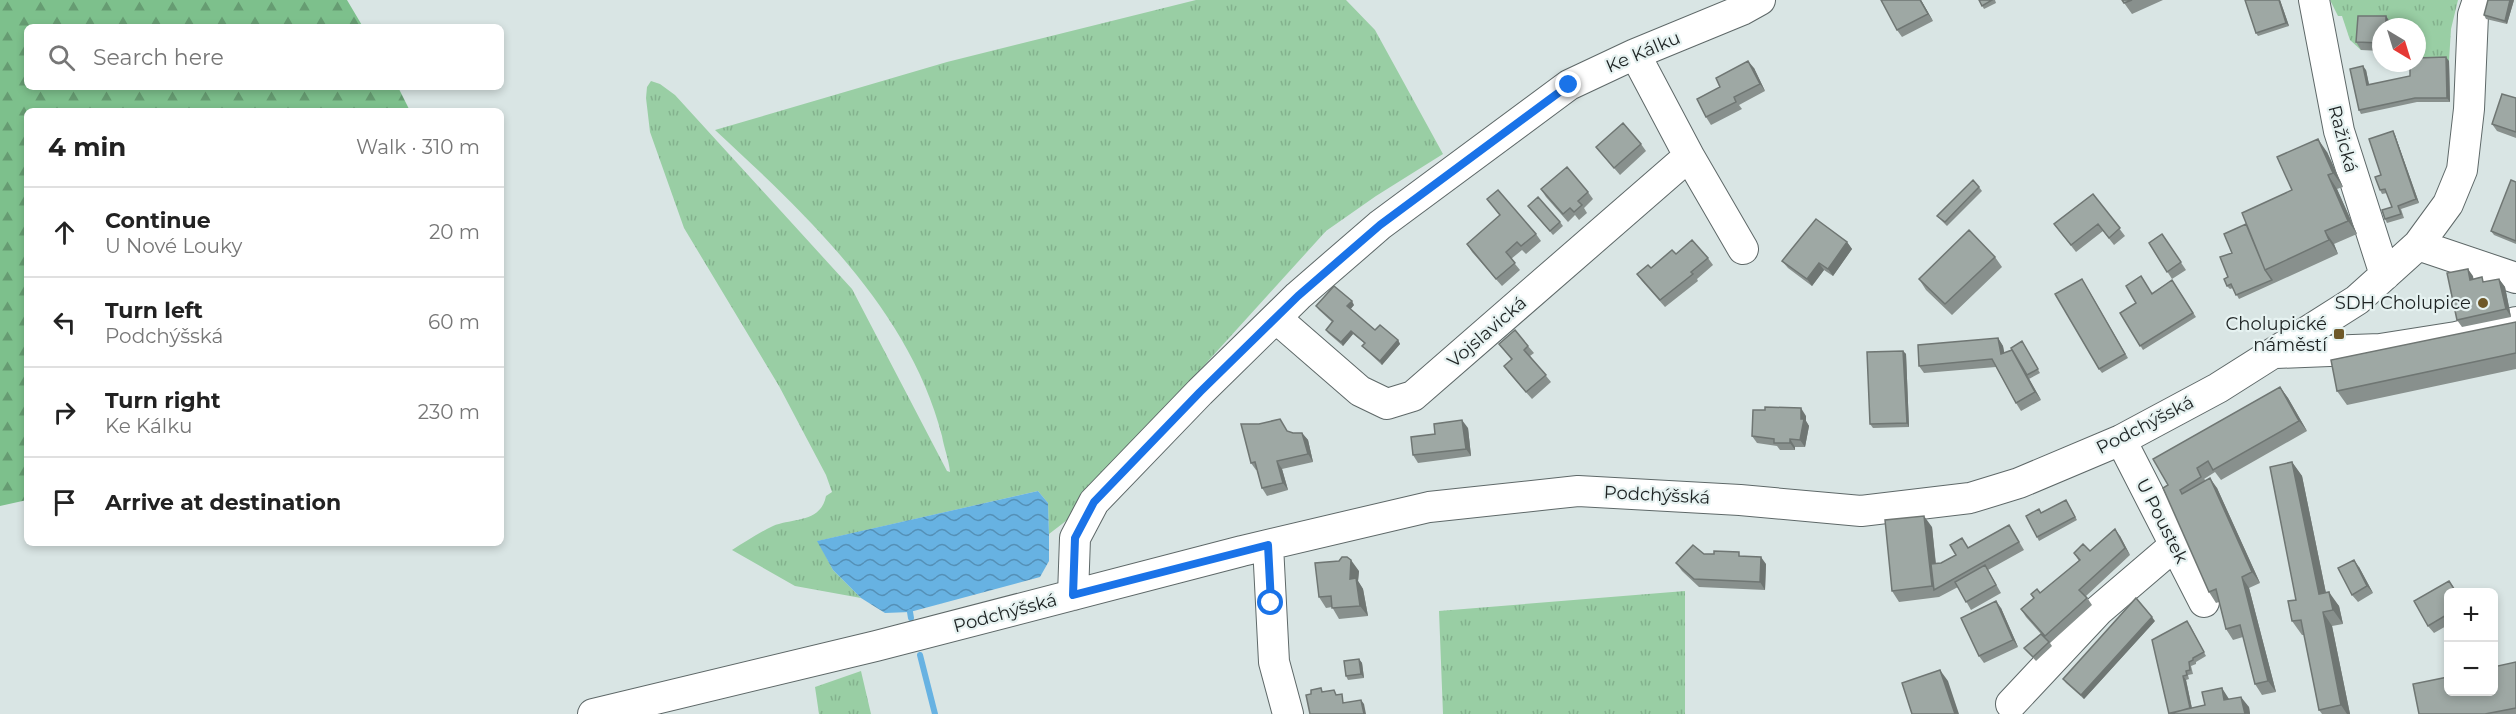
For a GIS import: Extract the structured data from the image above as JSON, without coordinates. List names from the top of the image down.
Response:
{
  "streets": {
    "street": [
      "Ke Kálku",
      "Ražická",
      "Vojslavická",
      "Podchýšská",
      "U Poustek"
    ]
  },
  "crossings": [
    ["Ke Kálku", "Vojslavická"],
    ["Ke Kálku", "Podchýšská"],
    ["Ražická", "Podchýšská"],
    ["Podchýšská", "U Poustek"]
  ],
  "places": {
    "other": ["SDH Cholupice"],
    "transit": ["Cholupické náměstí"]
  },
  "north": "bottom right",
  "page": {
    "search": "Search here",
    "heading": ["4 min", "Walk · 310 m"],
    "list": [
      ["Continue", "U Nové Louky", "20 m"],
      ["Turn left", "Podchýšská", "60 m"],
      ["Turn right", "Ke Kálku", "230 m"],
      "Arrive at destination"
    ],
    "map_buttons": ["+", "−"]
  }
}
